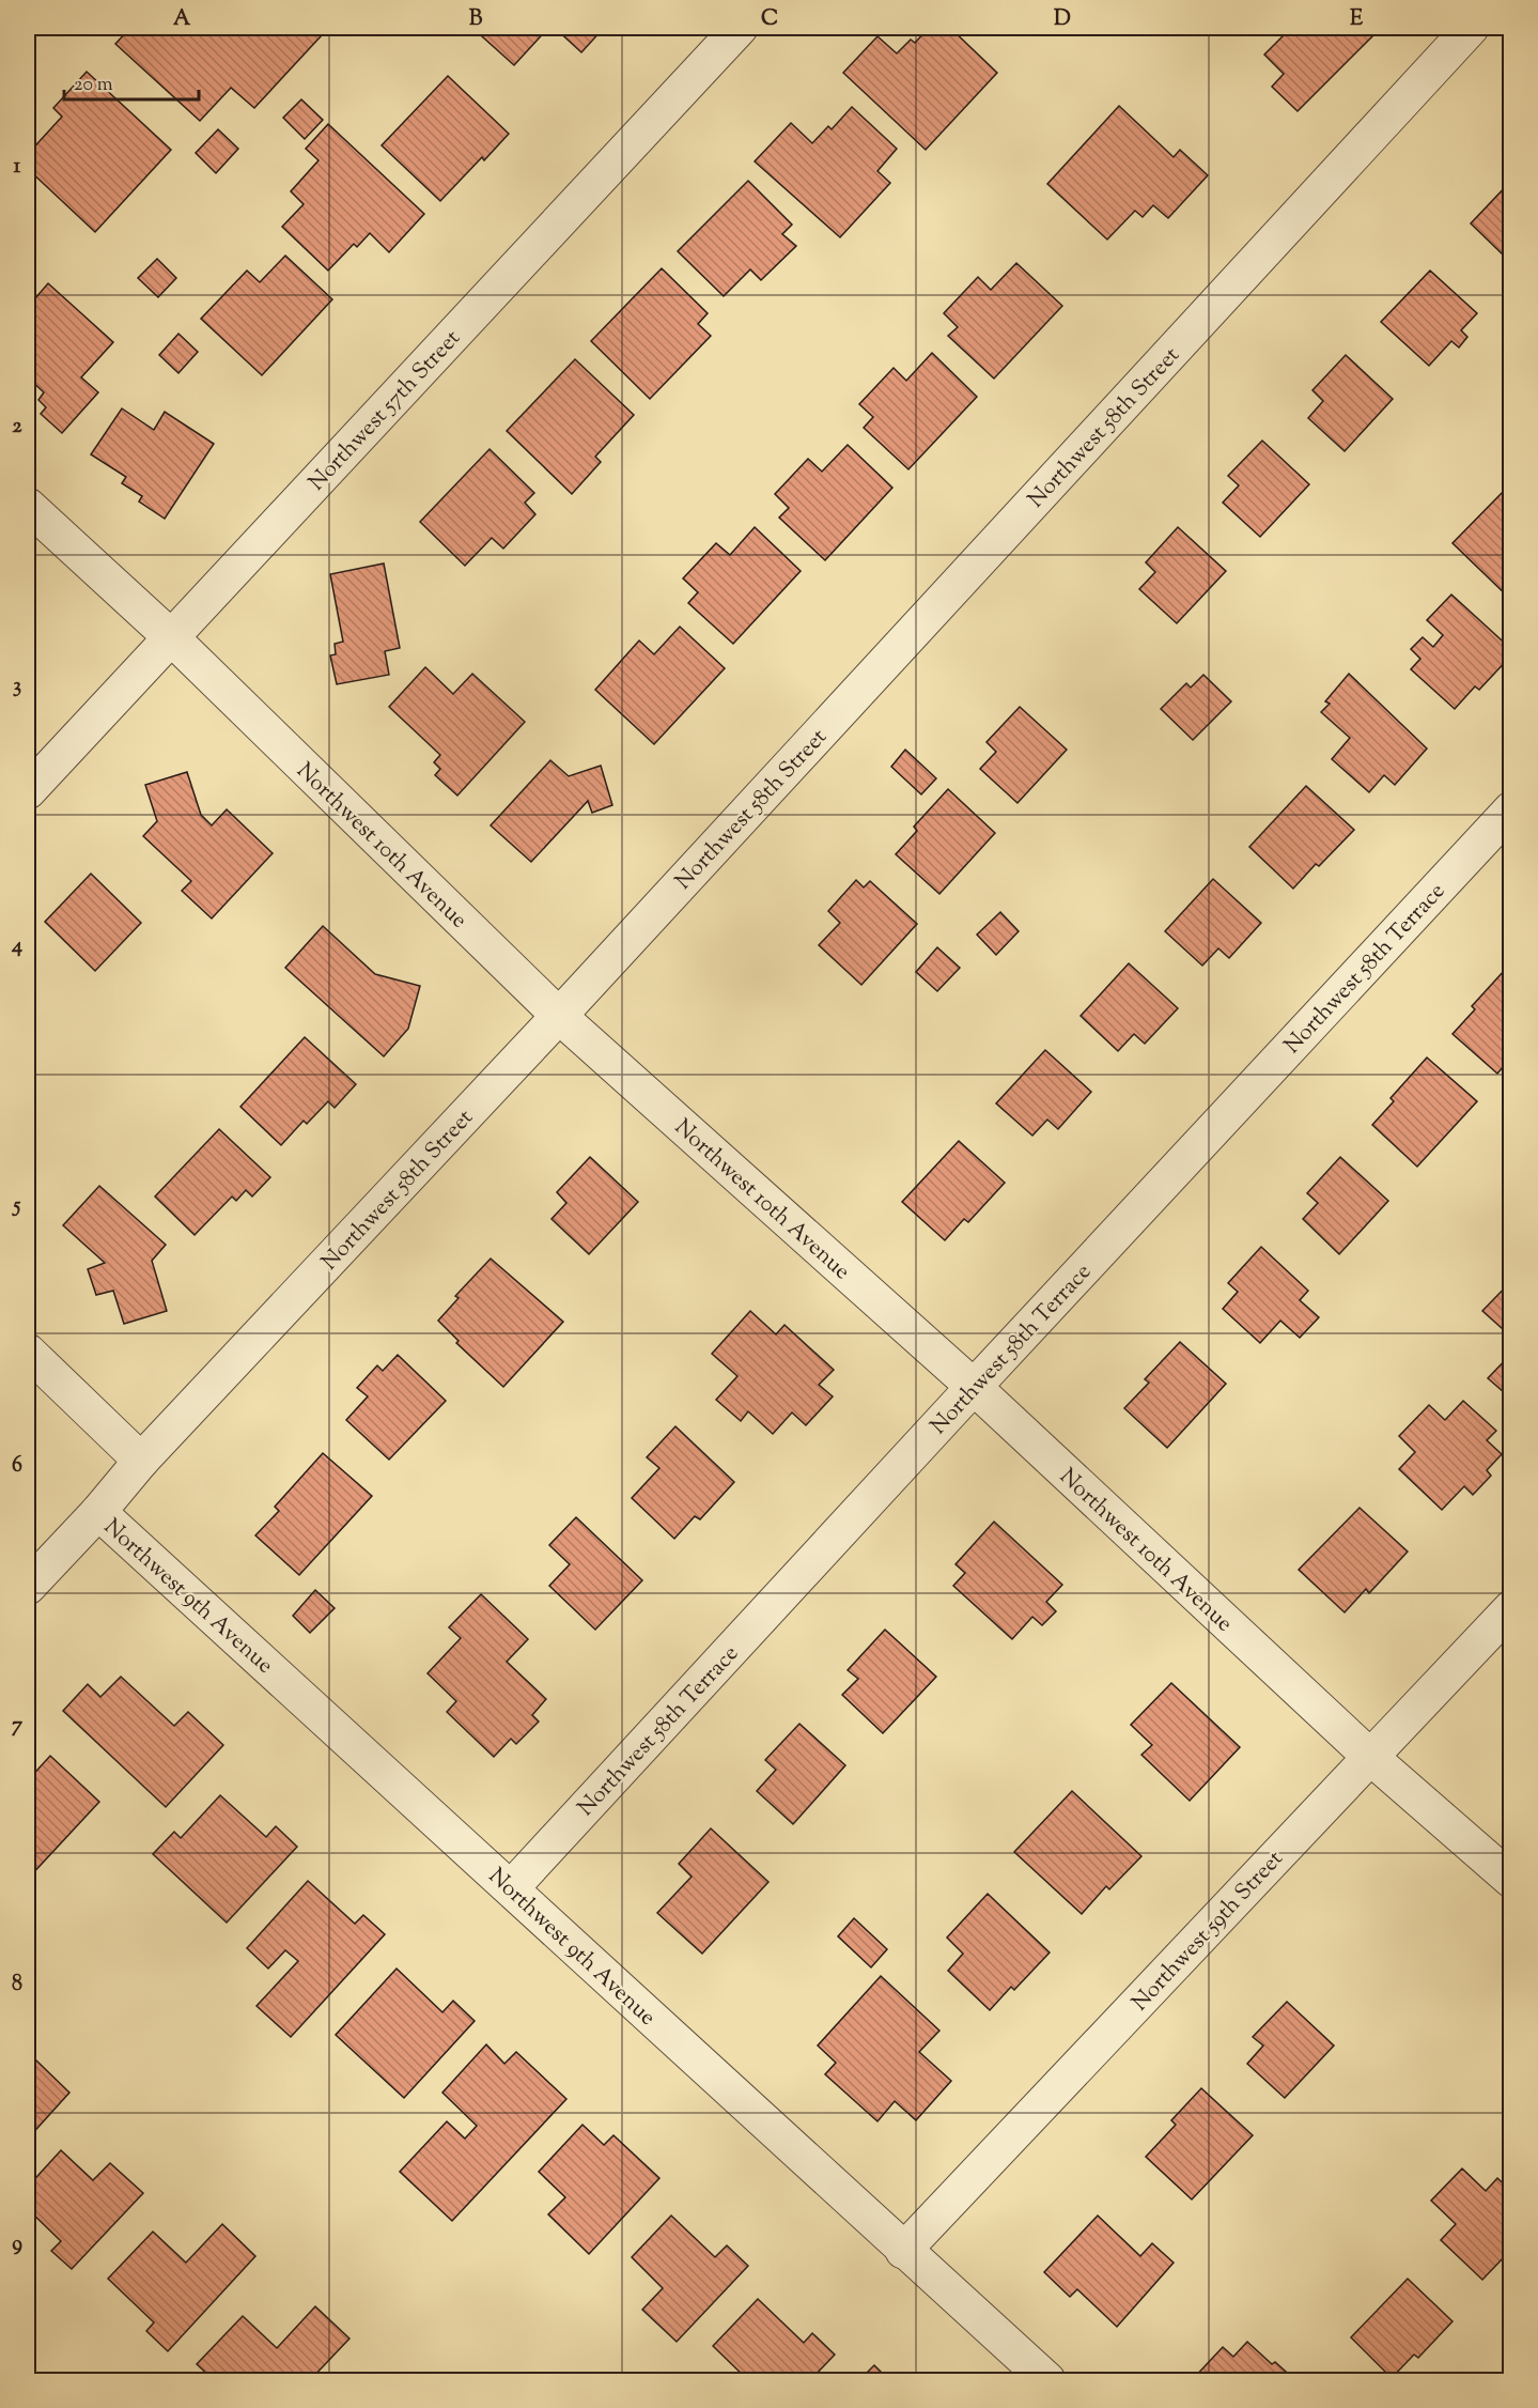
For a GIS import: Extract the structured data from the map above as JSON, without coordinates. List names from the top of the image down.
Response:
{
  "streets": {
    "street": [
      "Northwest 57th Street",
      "Northwest 58th Street",
      "Northwest 10th Avenue",
      "Northwest 58th Terrace",
      "Northwest 9th Avenue",
      "Northwest 59th Street"
    ]
  },
  "crossings": [
    ["Northwest 57th Street", "Northwest 10th Avenue"],
    ["Northwest 58th Street", "Northwest 10th Avenue"],
    ["Northwest 58th Street", "Northwest 9th Avenue"],
    ["Northwest 10th Avenue", "Northwest 58th Terrace"],
    ["Northwest 10th Avenue", "Northwest 59th Street"],
    ["Northwest 58th Terrace", "Northwest 9th Avenue"],
    ["Northwest 9th Avenue", "Northwest 59th Street"]
  ],
  "scale_bar": "20 m",
  "grid": {
    "columns": [
      "A",
      "B",
      "C",
      "D",
      "E"
    ],
    "rows": [
      "1",
      "2",
      "3",
      "4",
      "5",
      "6",
      "7",
      "8",
      "9"
    ]
  }
}
